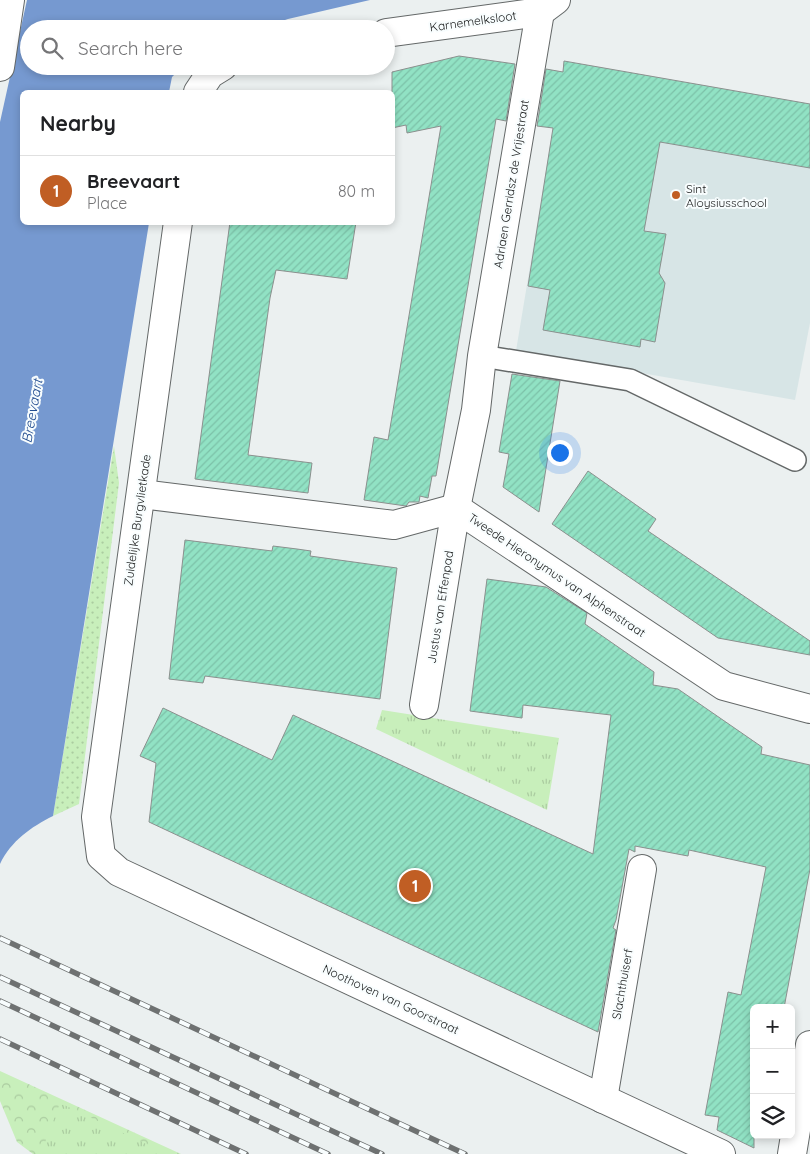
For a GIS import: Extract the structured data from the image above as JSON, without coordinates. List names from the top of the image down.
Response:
{
  "streets": {
    "street": [
      "Karnemelksloot",
      "Adriaen Gerridsz de Vrijestraat",
      "Zuidelijke Burgvlietkade",
      "Tweede Hieronymus van Alphenstraat",
      "Justus van Effenpad",
      "Slachthuiserf",
      "Noothoven van Goorstraat"
    ]
  },
  "crossings": [
    ["Karnemelksloot", "Adriaen Gerridsz de Vrijestraat"],
    ["Adriaen Gerridsz de Vrijestraat", "Tweede Hieronymus van Alphenstraat"],
    ["Adriaen Gerridsz de Vrijestraat", "Justus van Effenpad"],
    ["Zuidelijke Burgvlietkade", "Tweede Hieronymus van Alphenstraat"],
    ["Zuidelijke Burgvlietkade", "Noothoven van Goorstraat"],
    ["Tweede Hieronymus van Alphenstraat", "Justus van Effenpad"],
    ["Slachthuiserf", "Noothoven van Goorstraat"]
  ],
  "water": ["Breevaart"],
  "places": ["Sint Aloysiusschool"],
  "page": {
    "search": "Search here",
    "heading": "Nearby",
    "list": [
      {
        "mark": "1",
        "name": "Breevaart",
        "note": "Place",
        "value": "80 m"
      }
    ],
    "pins": "1",
    "map_buttons": ["+", "−"]
  }
}
